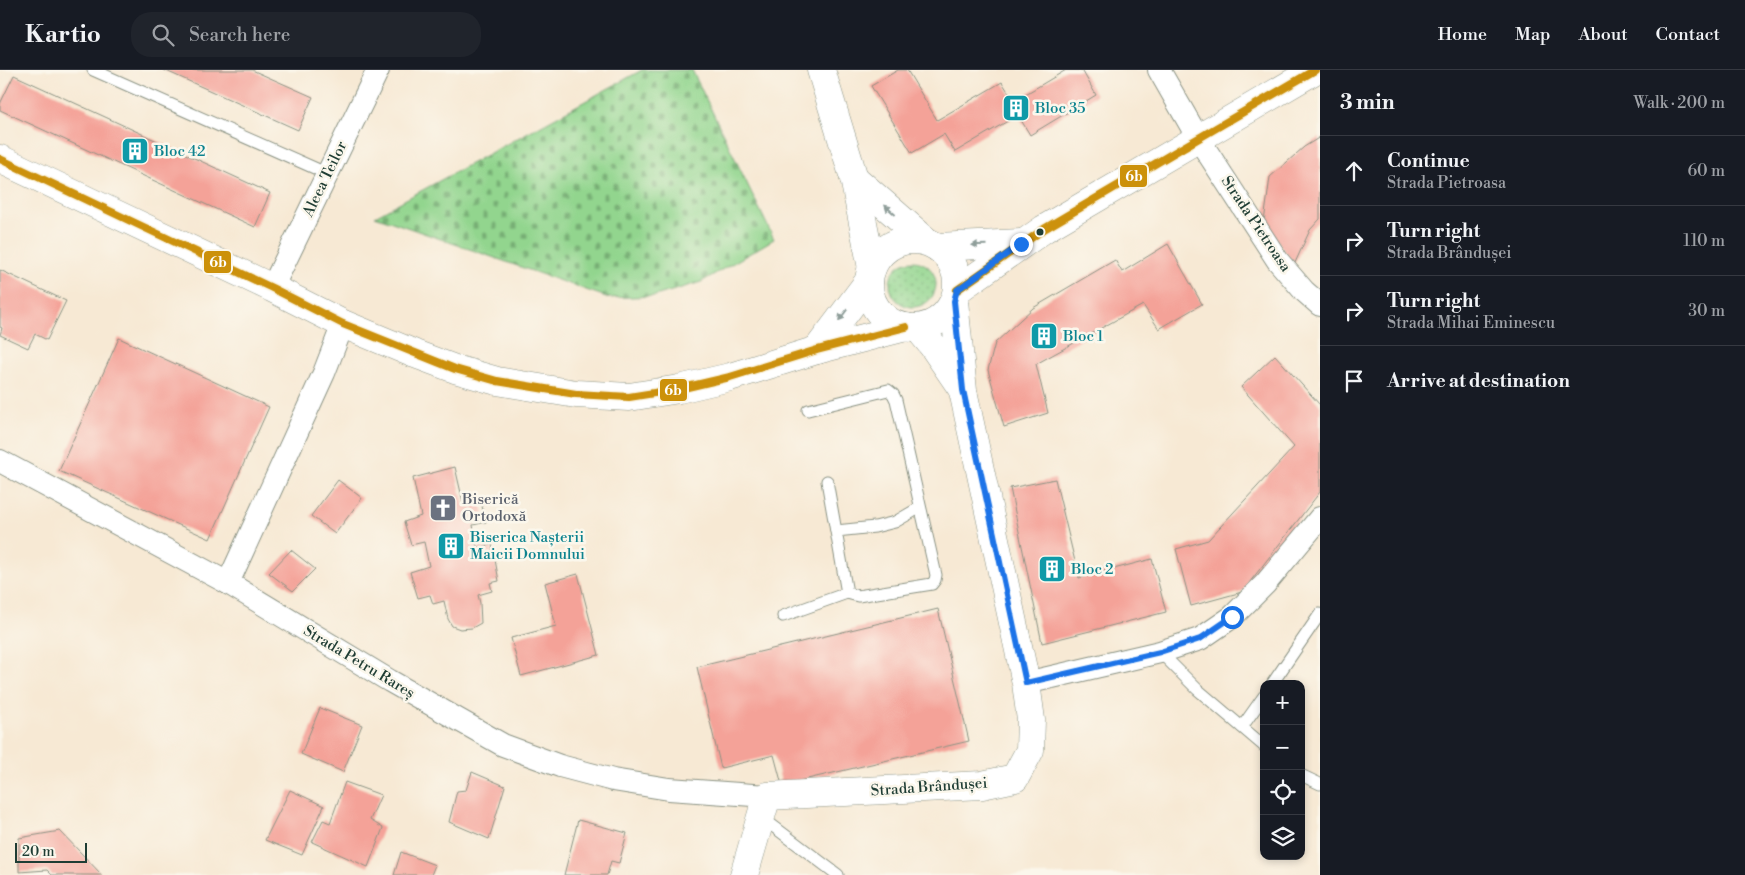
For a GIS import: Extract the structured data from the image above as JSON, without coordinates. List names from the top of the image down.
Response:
{
  "streets": {
    "street": [
      "Aleea Teilor",
      "Strada Pietroasa",
      "Strada Petru Rareș",
      "Strada Brândușei"
    ]
  },
  "crossings": [
    ["Strada Petru Rareș", "Strada Brândușei"]
  ],
  "places": {
    "building": [
      "Bloc 35",
      "Bloc 42",
      "Bloc 1",
      "Biserica Nașterii Maicii Domnului",
      "Bloc 2"
    ],
    "church": ["Biserică Ortodoxă"]
  },
  "lines": ["transit line 6b"],
  "scale_bar": "20 m",
  "page": {
    "header": "Kartio",
    "search": "Search here",
    "nav": [
      "Home",
      "Map",
      "About",
      "Contact"
    ],
    "heading": ["3 min", "Walk · 200 m"],
    "list": [
      ["Continue", "Strada Pietroasa", "60 m"],
      ["Turn right", "Strada Brândușei", "110 m"],
      ["Turn right", "Strada Mihai Eminescu", "30 m"],
      "Arrive at destination"
    ],
    "map_buttons": ["+", "−"],
    "scale": "20 m"
  }
}
